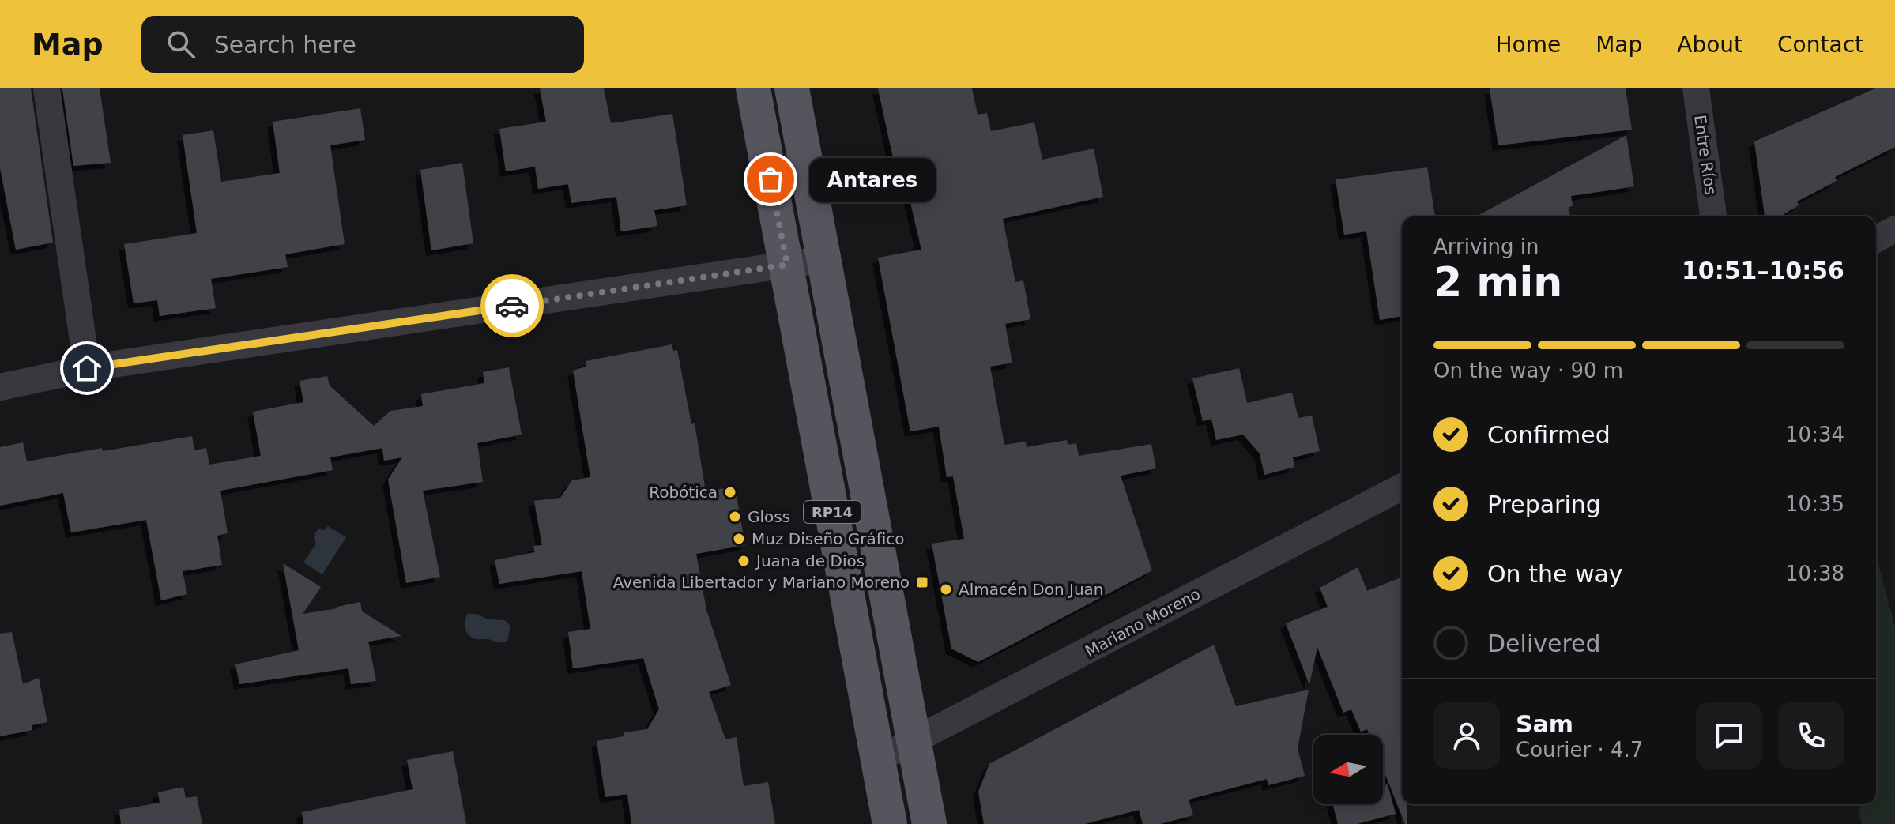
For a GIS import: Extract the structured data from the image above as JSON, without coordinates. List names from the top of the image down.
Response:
{
  "streets": {
    "main road": ["RP14"],
    "street": ["Entre Ríos", "Mariano Moreno"]
  },
  "crossings": [
    ["RP14", "Mariano Moreno"]
  ],
  "places": {
    "other": [
      "Antares",
      "Robótica",
      "Gloss",
      "Muz Diseño Gráfico",
      "Juana de Dios",
      "Almacén Don Juan"
    ],
    "transit": ["Avenida Libertador y Mariano Moreno"]
  },
  "north": "left",
  "page": {
    "header": "Map",
    "search": "Search here",
    "nav": [
      "Home",
      "Map",
      "About",
      "Contact"
    ],
    "bubble": "Antares",
    "heading": ["2 min", "Arriving in", "10:51–10:56"],
    "panel": ["Sam", "Courier · 4.7"],
    "bar": "On the way · 90 m",
    "list": [
      ["Confirmed", "10:34"],
      ["Preparing", "10:35"],
      ["On the way", "10:38"],
      "Delivered"
    ]
  }
}
